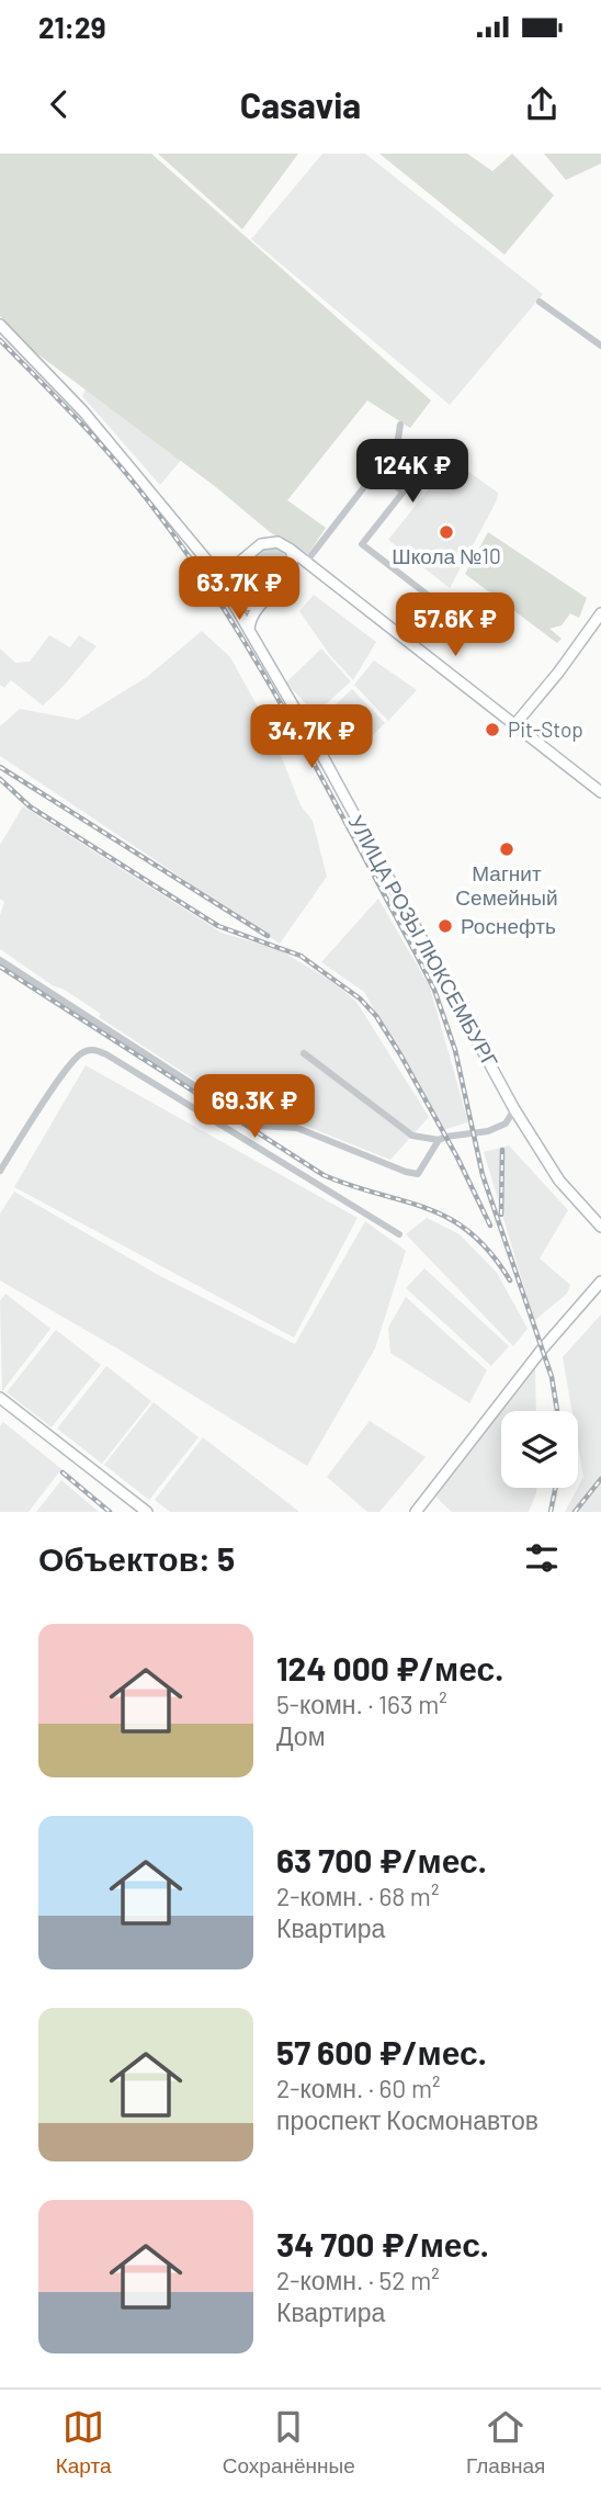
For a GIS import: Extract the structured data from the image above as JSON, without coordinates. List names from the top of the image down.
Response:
{
  "streets": {
    "main road": ["УЛИЦА РОЗЫ ЛЮКСЕМБУРГ"]
  },
  "places": [
    "Школа №10",
    "Pit-Stop",
    "Магнит Семейный",
    "Роснефть"
  ],
  "page": {
    "status": "21:29",
    "header": "Casavia",
    "price": [
      "124K ₽",
      "63.7K ₽",
      "57.6K ₽",
      "34.7K ₽",
      "69.3K ₽"
    ],
    "heading": "Объектов: 5",
    "list": [
      {
        "name": "124 000 ₽/мес.",
        "note": "5-комн. · 163 m² · Дом"
      },
      {
        "name": "63 700 ₽/мес.",
        "note": "2-комн. · 68 m² · Квартира"
      },
      {
        "name": "57 600 ₽/мес.",
        "note": "2-комн. · 60 m² · проспект Космонавтов"
      },
      {
        "name": "34 700 ₽/мес.",
        "note": "2-комн. · 52 m² · Квартира"
      }
    ],
    "tabs": ["Карта", "Сохранённые", "Главная"]
  }
}
